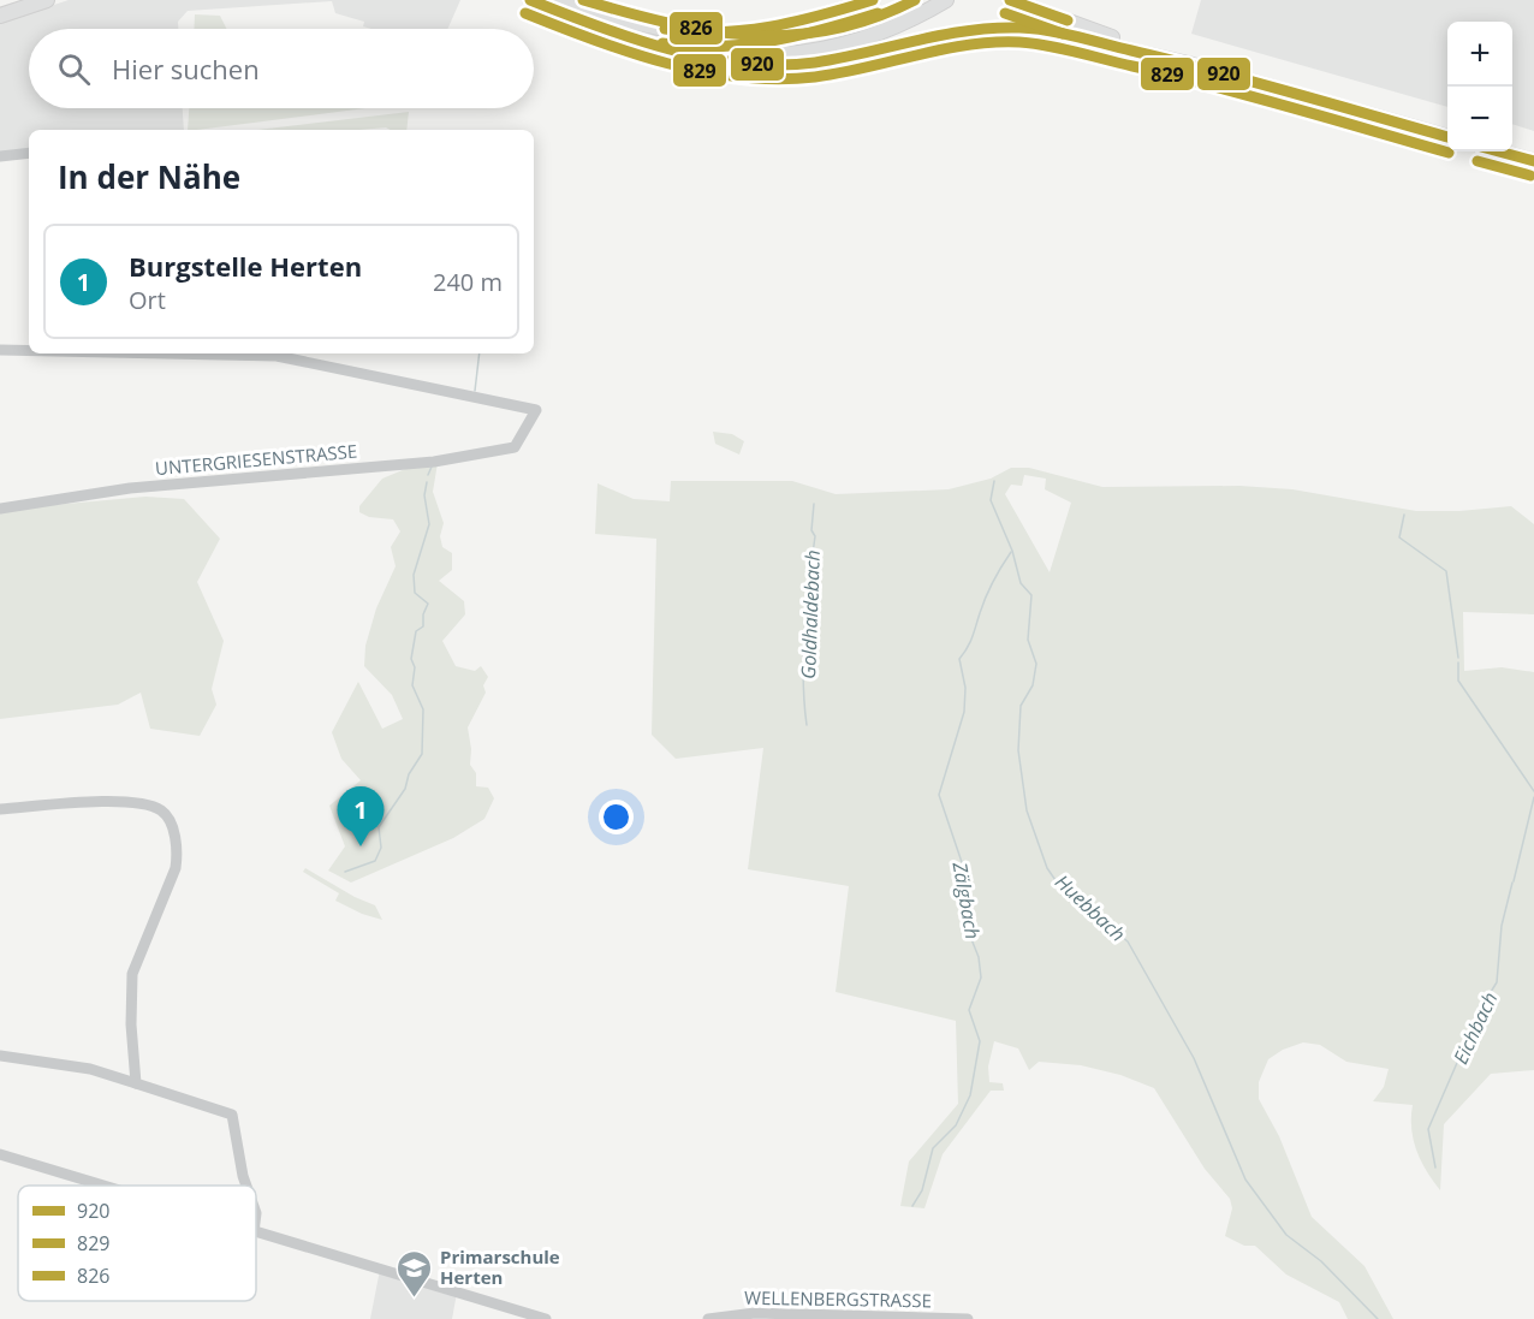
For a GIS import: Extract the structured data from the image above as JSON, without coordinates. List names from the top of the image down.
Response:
{
  "streets": {
    "street": ["UNTERGRIESENSTRASSE", "WELLENBERGSTRASSE"]
  },
  "water": [
    "Goldhaldebach",
    "Zälgbach",
    "Huebbach",
    "Eichbach"
  ],
  "places": {
    "school or university": ["Primarschule Herten"]
  },
  "lines": ["transit line 920", "transit line 826", "transit line 829"],
  "legend": ["920", "829", "826"],
  "page": {
    "map_buttons": ["+", "−"],
    "search": "Hier suchen",
    "heading": "In der Nähe",
    "list": [
      {
        "mark": "1",
        "name": "Burgstelle Herten",
        "note": "Ort",
        "value": "240 m"
      }
    ],
    "pins": "1"
  }
}
